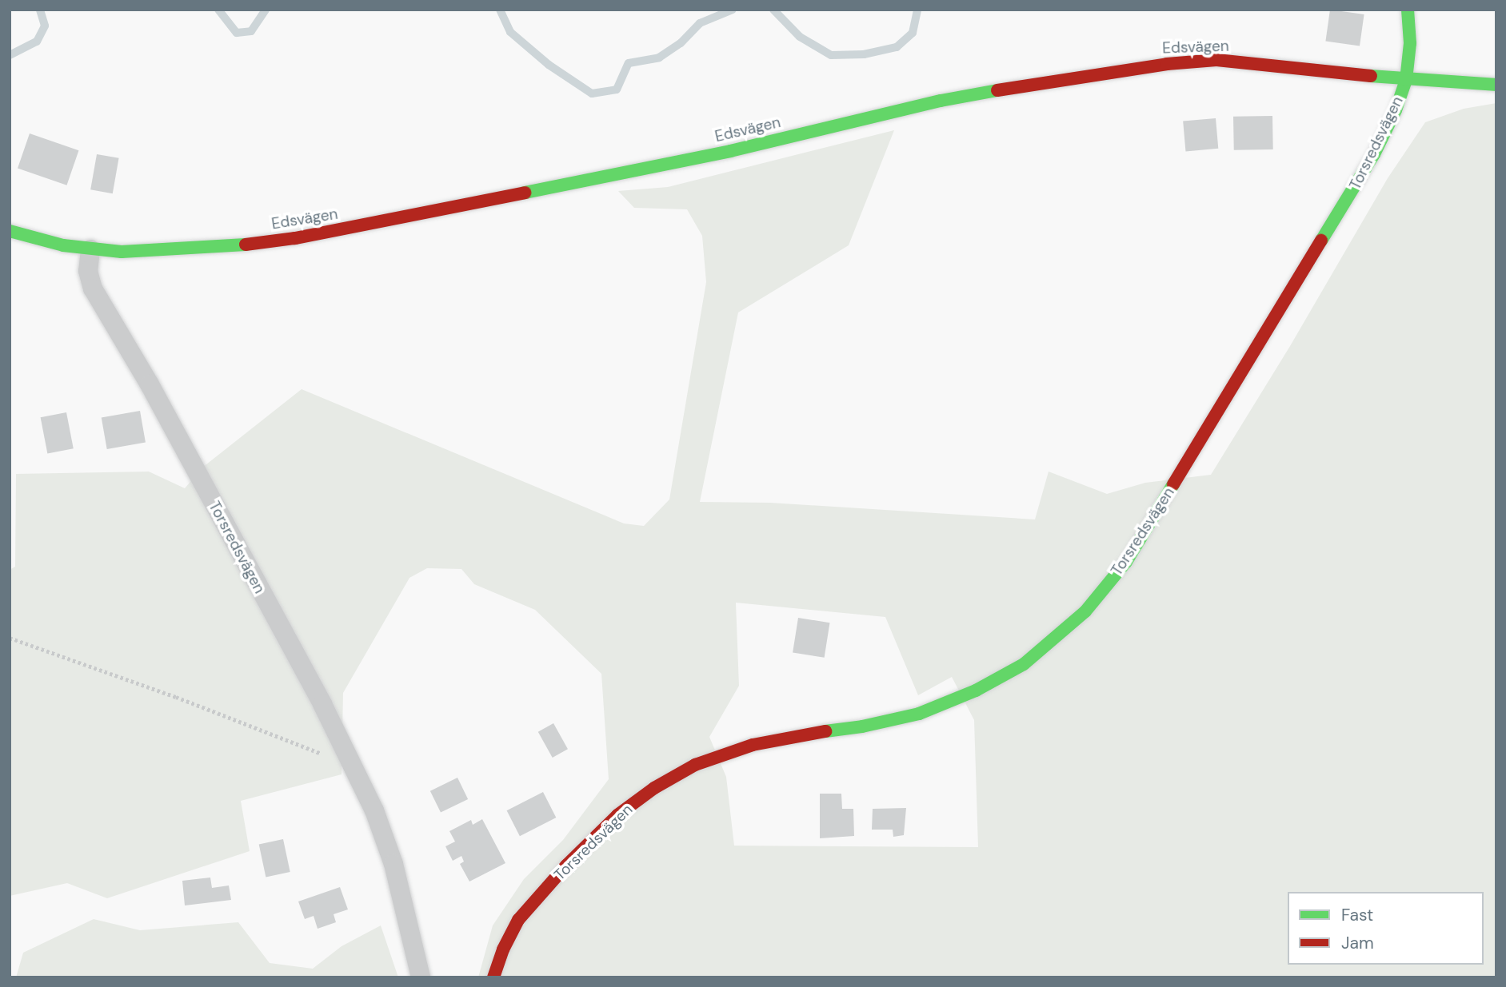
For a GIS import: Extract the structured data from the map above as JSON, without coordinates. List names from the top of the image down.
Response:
{
  "streets": {
    "street": ["Edsvägen", "Torsredsvägen"]
  },
  "crossings": [
    ["Edsvägen", "Torsredsvägen"]
  ],
  "legend": ["Fast", "Jam"]
}
